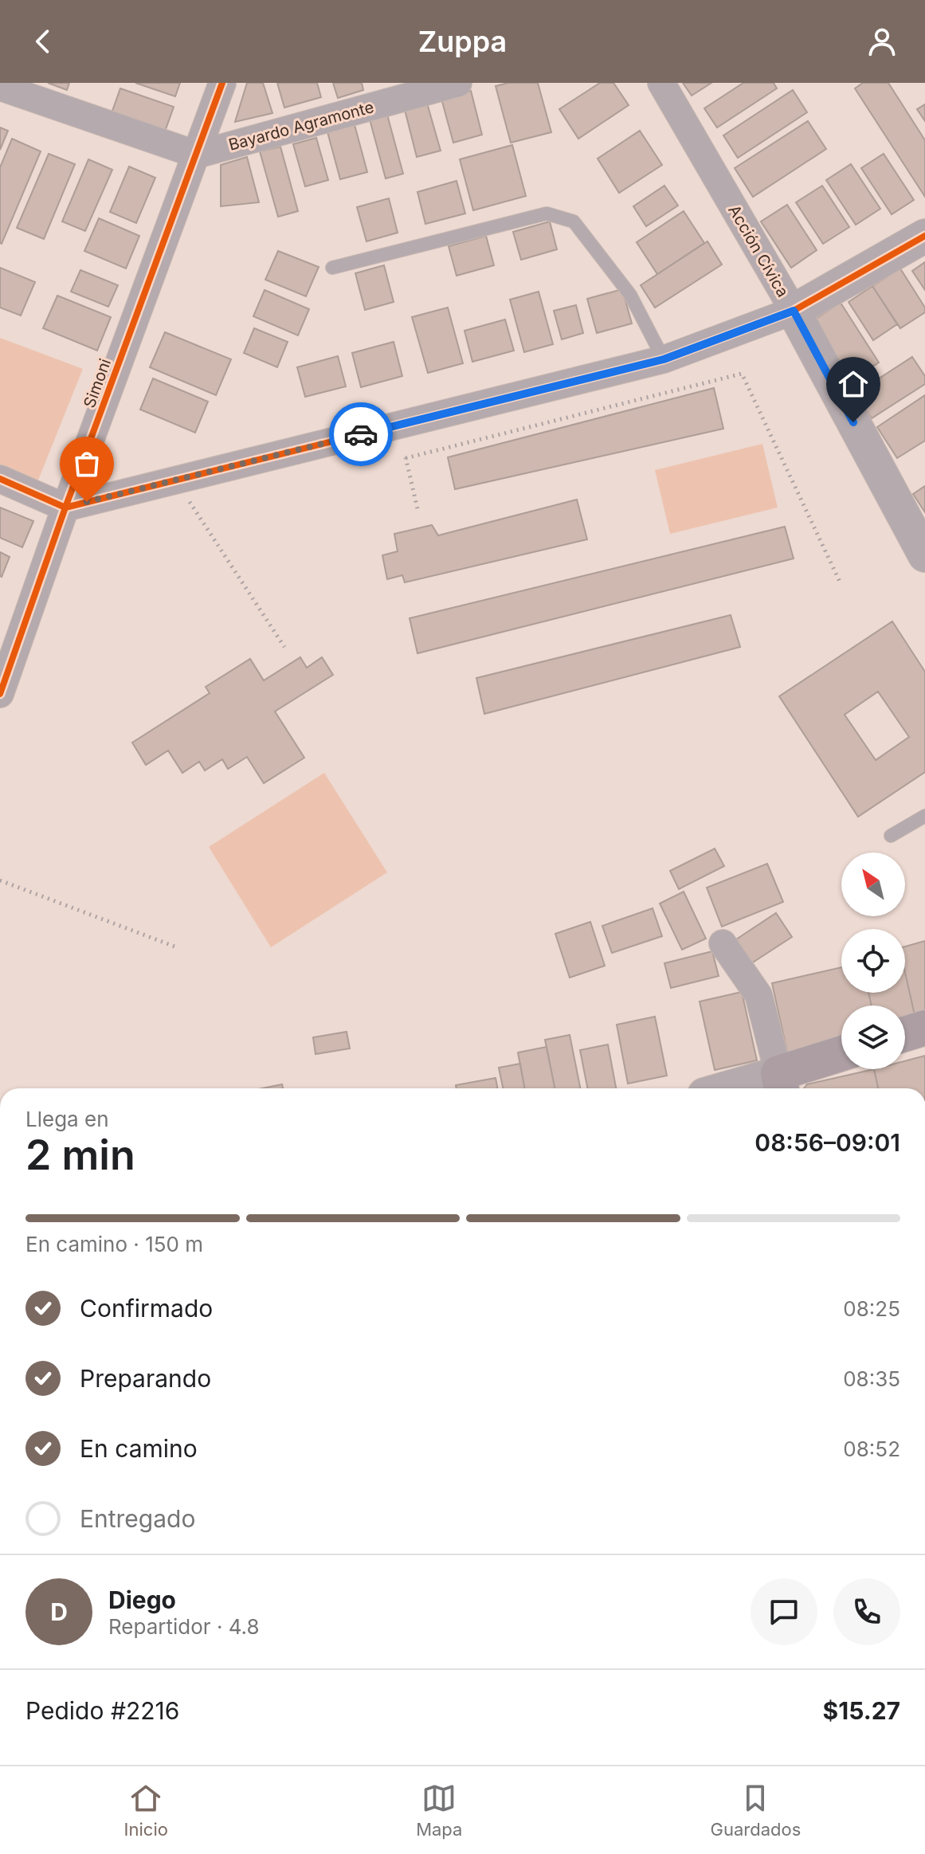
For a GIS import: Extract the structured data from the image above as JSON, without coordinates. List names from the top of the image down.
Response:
{
  "streets": {
    "street": ["Bayardo Agramonte", "Acción Cívica", "Simoni"]
  },
  "crossings": [
    ["Bayardo Agramonte", "Simoni"]
  ],
  "north": "top left",
  "page": {
    "header": "Zuppa",
    "heading": ["2 min", "Llega en", "08:56–09:01"],
    "panel": [
      "Diego",
      "Repartidor · 4.8",
      "Pedido #2216",
      "$15.27"
    ],
    "bar": "En camino · 150 m",
    "list": [
      ["Confirmado", "08:25"],
      ["Preparando", "08:35"],
      ["En camino", "08:52"],
      "Entregado"
    ],
    "round": "D",
    "tabs": ["Inicio", "Mapa", "Guardados"]
  }
}
